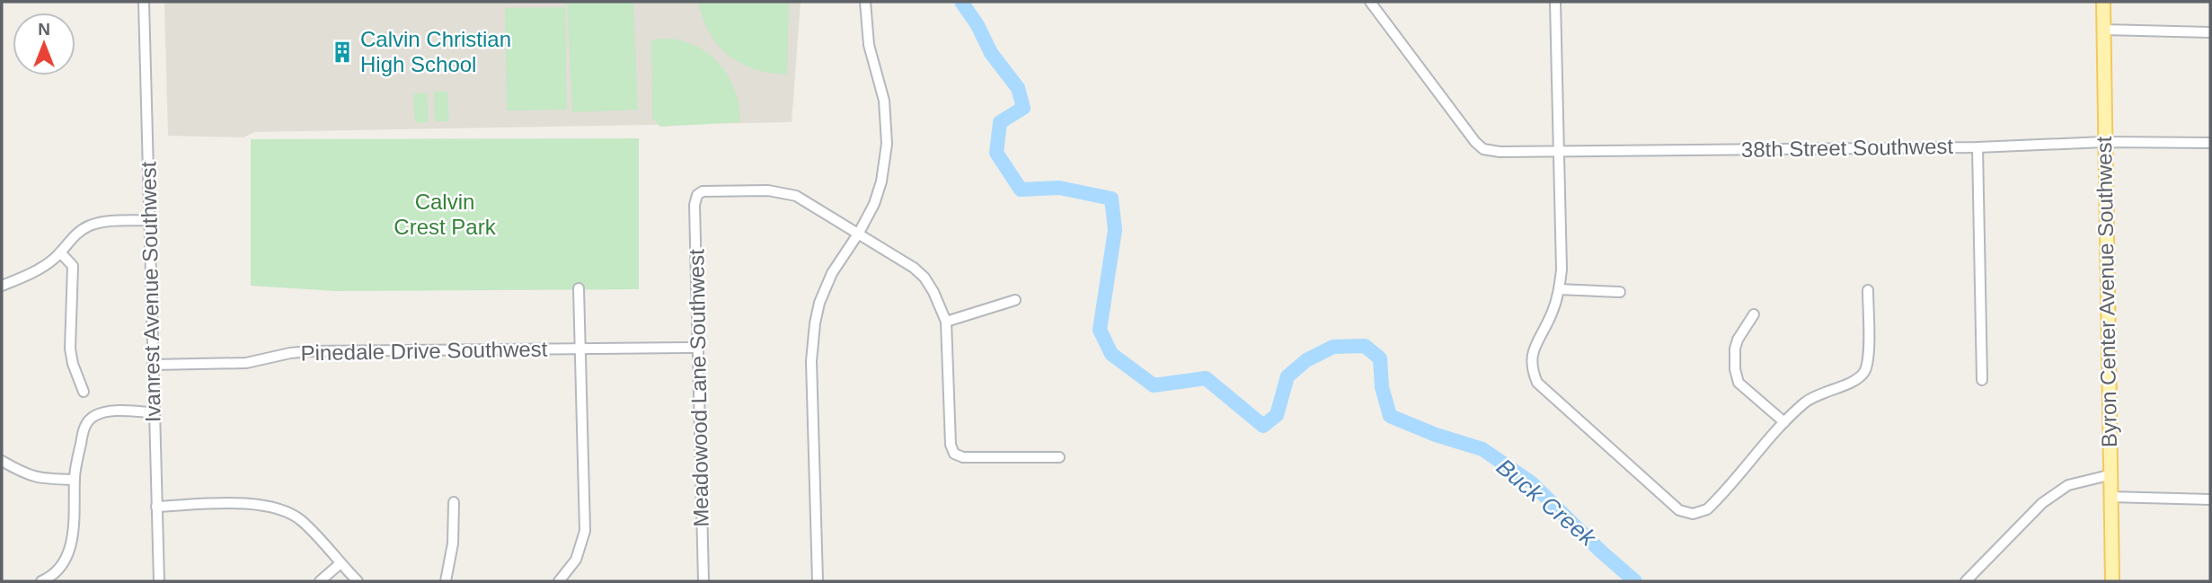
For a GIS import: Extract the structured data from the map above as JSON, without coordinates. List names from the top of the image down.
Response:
{
  "streets": {
    "main road": ["Byron Center Avenue Southwest"],
    "street": [
      "38th Street Southwest",
      "Ivanrest Avenue Southwest",
      "Pinedale Drive Southwest",
      "Meadowood Lane Southwest"
    ]
  },
  "crossings": [
    ["38th Street Southwest", "Byron Center Avenue Southwest"],
    ["Ivanrest Avenue Southwest", "Pinedale Drive Southwest"],
    ["Pinedale Drive Southwest", "Meadowood Lane Southwest"]
  ],
  "water": ["Buck Creek"],
  "parks": ["Calvin Crest Park"],
  "places": {
    "building": ["Calvin Christian High School"]
  },
  "north": "top"
}
